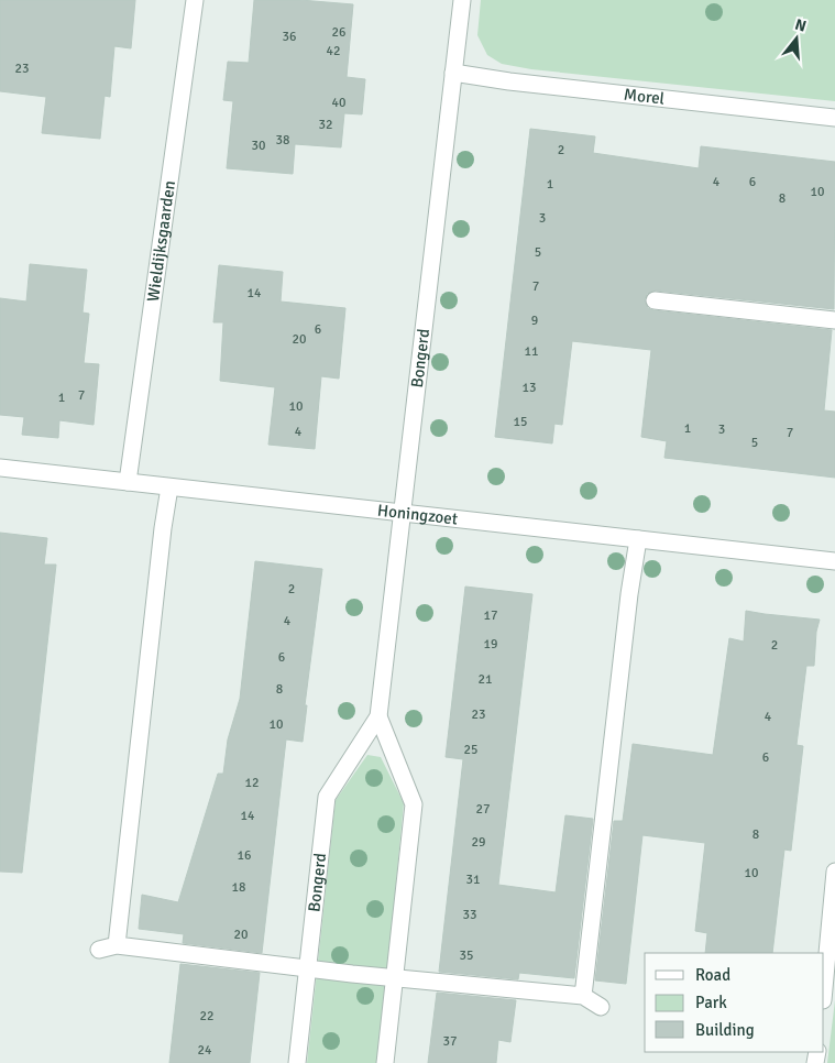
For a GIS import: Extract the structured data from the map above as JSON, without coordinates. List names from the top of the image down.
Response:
{
  "streets": {
    "street": [
      "Morel",
      "Wieldijksgaarden",
      "Bongerd",
      "Honingzoet"
    ]
  },
  "crossings": [
    ["Morel", "Bongerd"],
    ["Wieldijksgaarden", "Honingzoet"],
    ["Bongerd", "Honingzoet"]
  ],
  "house_numbers": [
    "26",
    "36",
    "42",
    "23",
    "40",
    "32",
    "38",
    "30",
    "2",
    "4",
    "6",
    "1",
    "10",
    "8",
    "3",
    "5",
    "7",
    "14",
    "9",
    "6",
    "20",
    "11",
    "13",
    "7",
    "1",
    "10",
    "15",
    "1",
    "3",
    "4",
    "7",
    "5",
    "2",
    "17",
    "4",
    "19",
    "2",
    "6",
    "21",
    "8",
    "23",
    "4",
    "10",
    "25",
    "6",
    "12",
    "27",
    "14",
    "8",
    "29",
    "16",
    "10",
    "31",
    "18",
    "33",
    "20",
    "35",
    "22",
    "37",
    "24"
  ],
  "legend": ["Road", "Park", "Building"],
  "north": "top"
}
